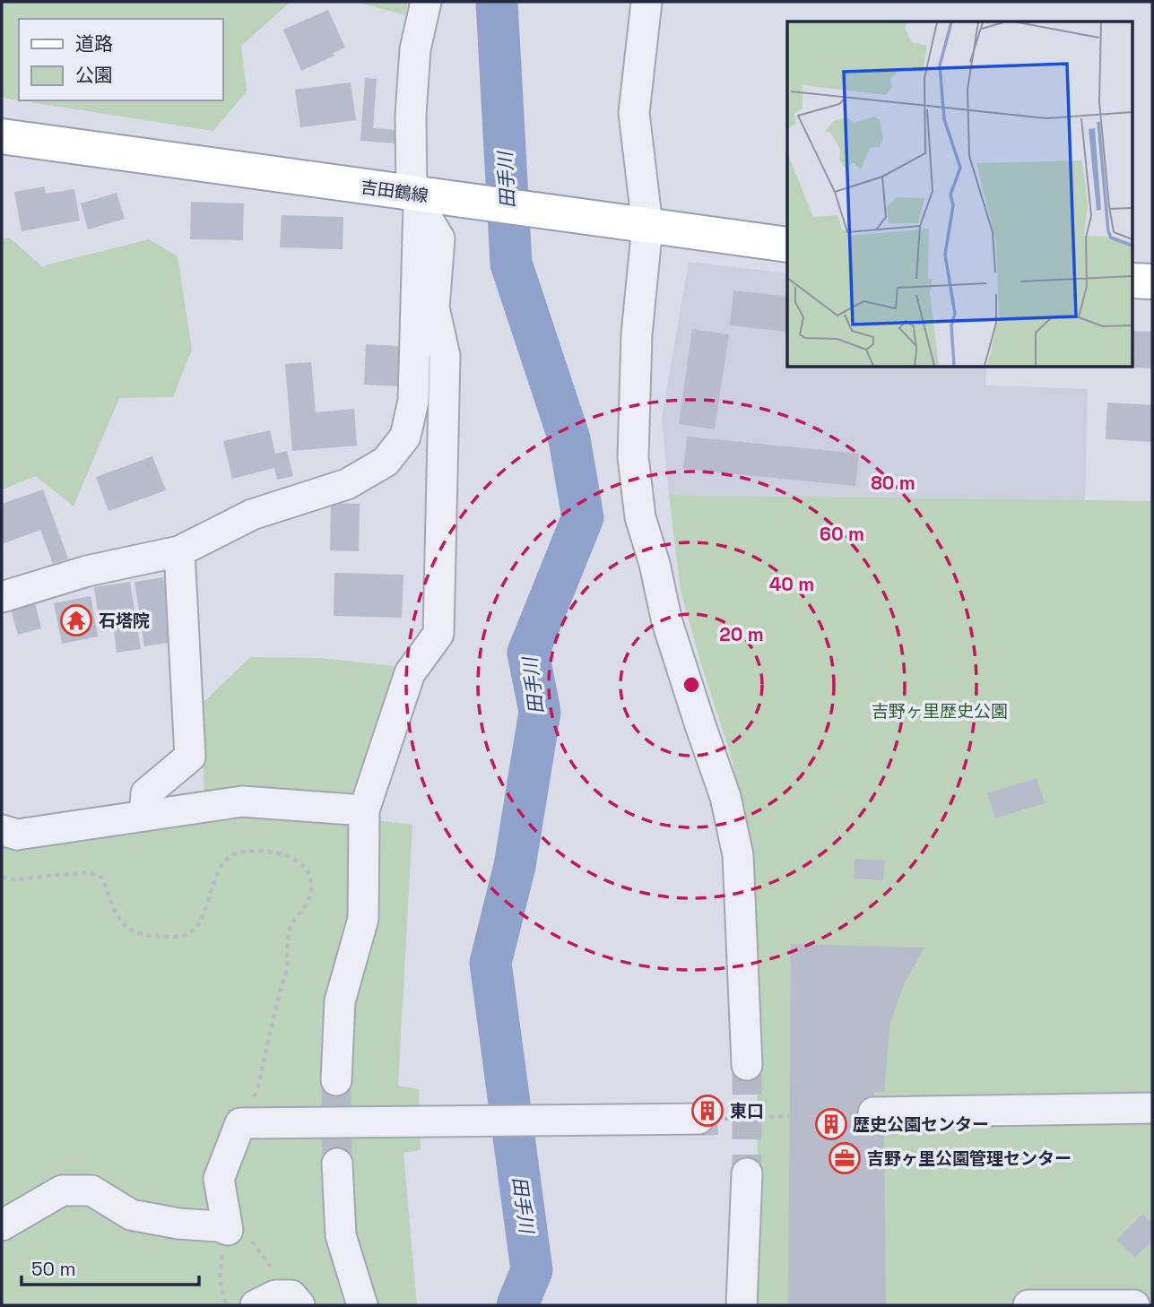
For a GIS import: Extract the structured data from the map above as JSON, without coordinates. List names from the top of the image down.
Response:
{
  "streets": {
    "main road": ["吉田鶴線"]
  },
  "water": ["田手川"],
  "parks": ["吉野ヶ里歴史公園"],
  "places": {
    "temple": ["石塔院"],
    "building": ["東口", "歴史公園センター"],
    "office": ["吉野ヶ里公園管理センター"]
  },
  "legend": ["道路", "公園"],
  "scale_bar": "50 m",
  "rings": [
    "80 m",
    "60 m",
    "40 m",
    "20 m"
  ]
}
